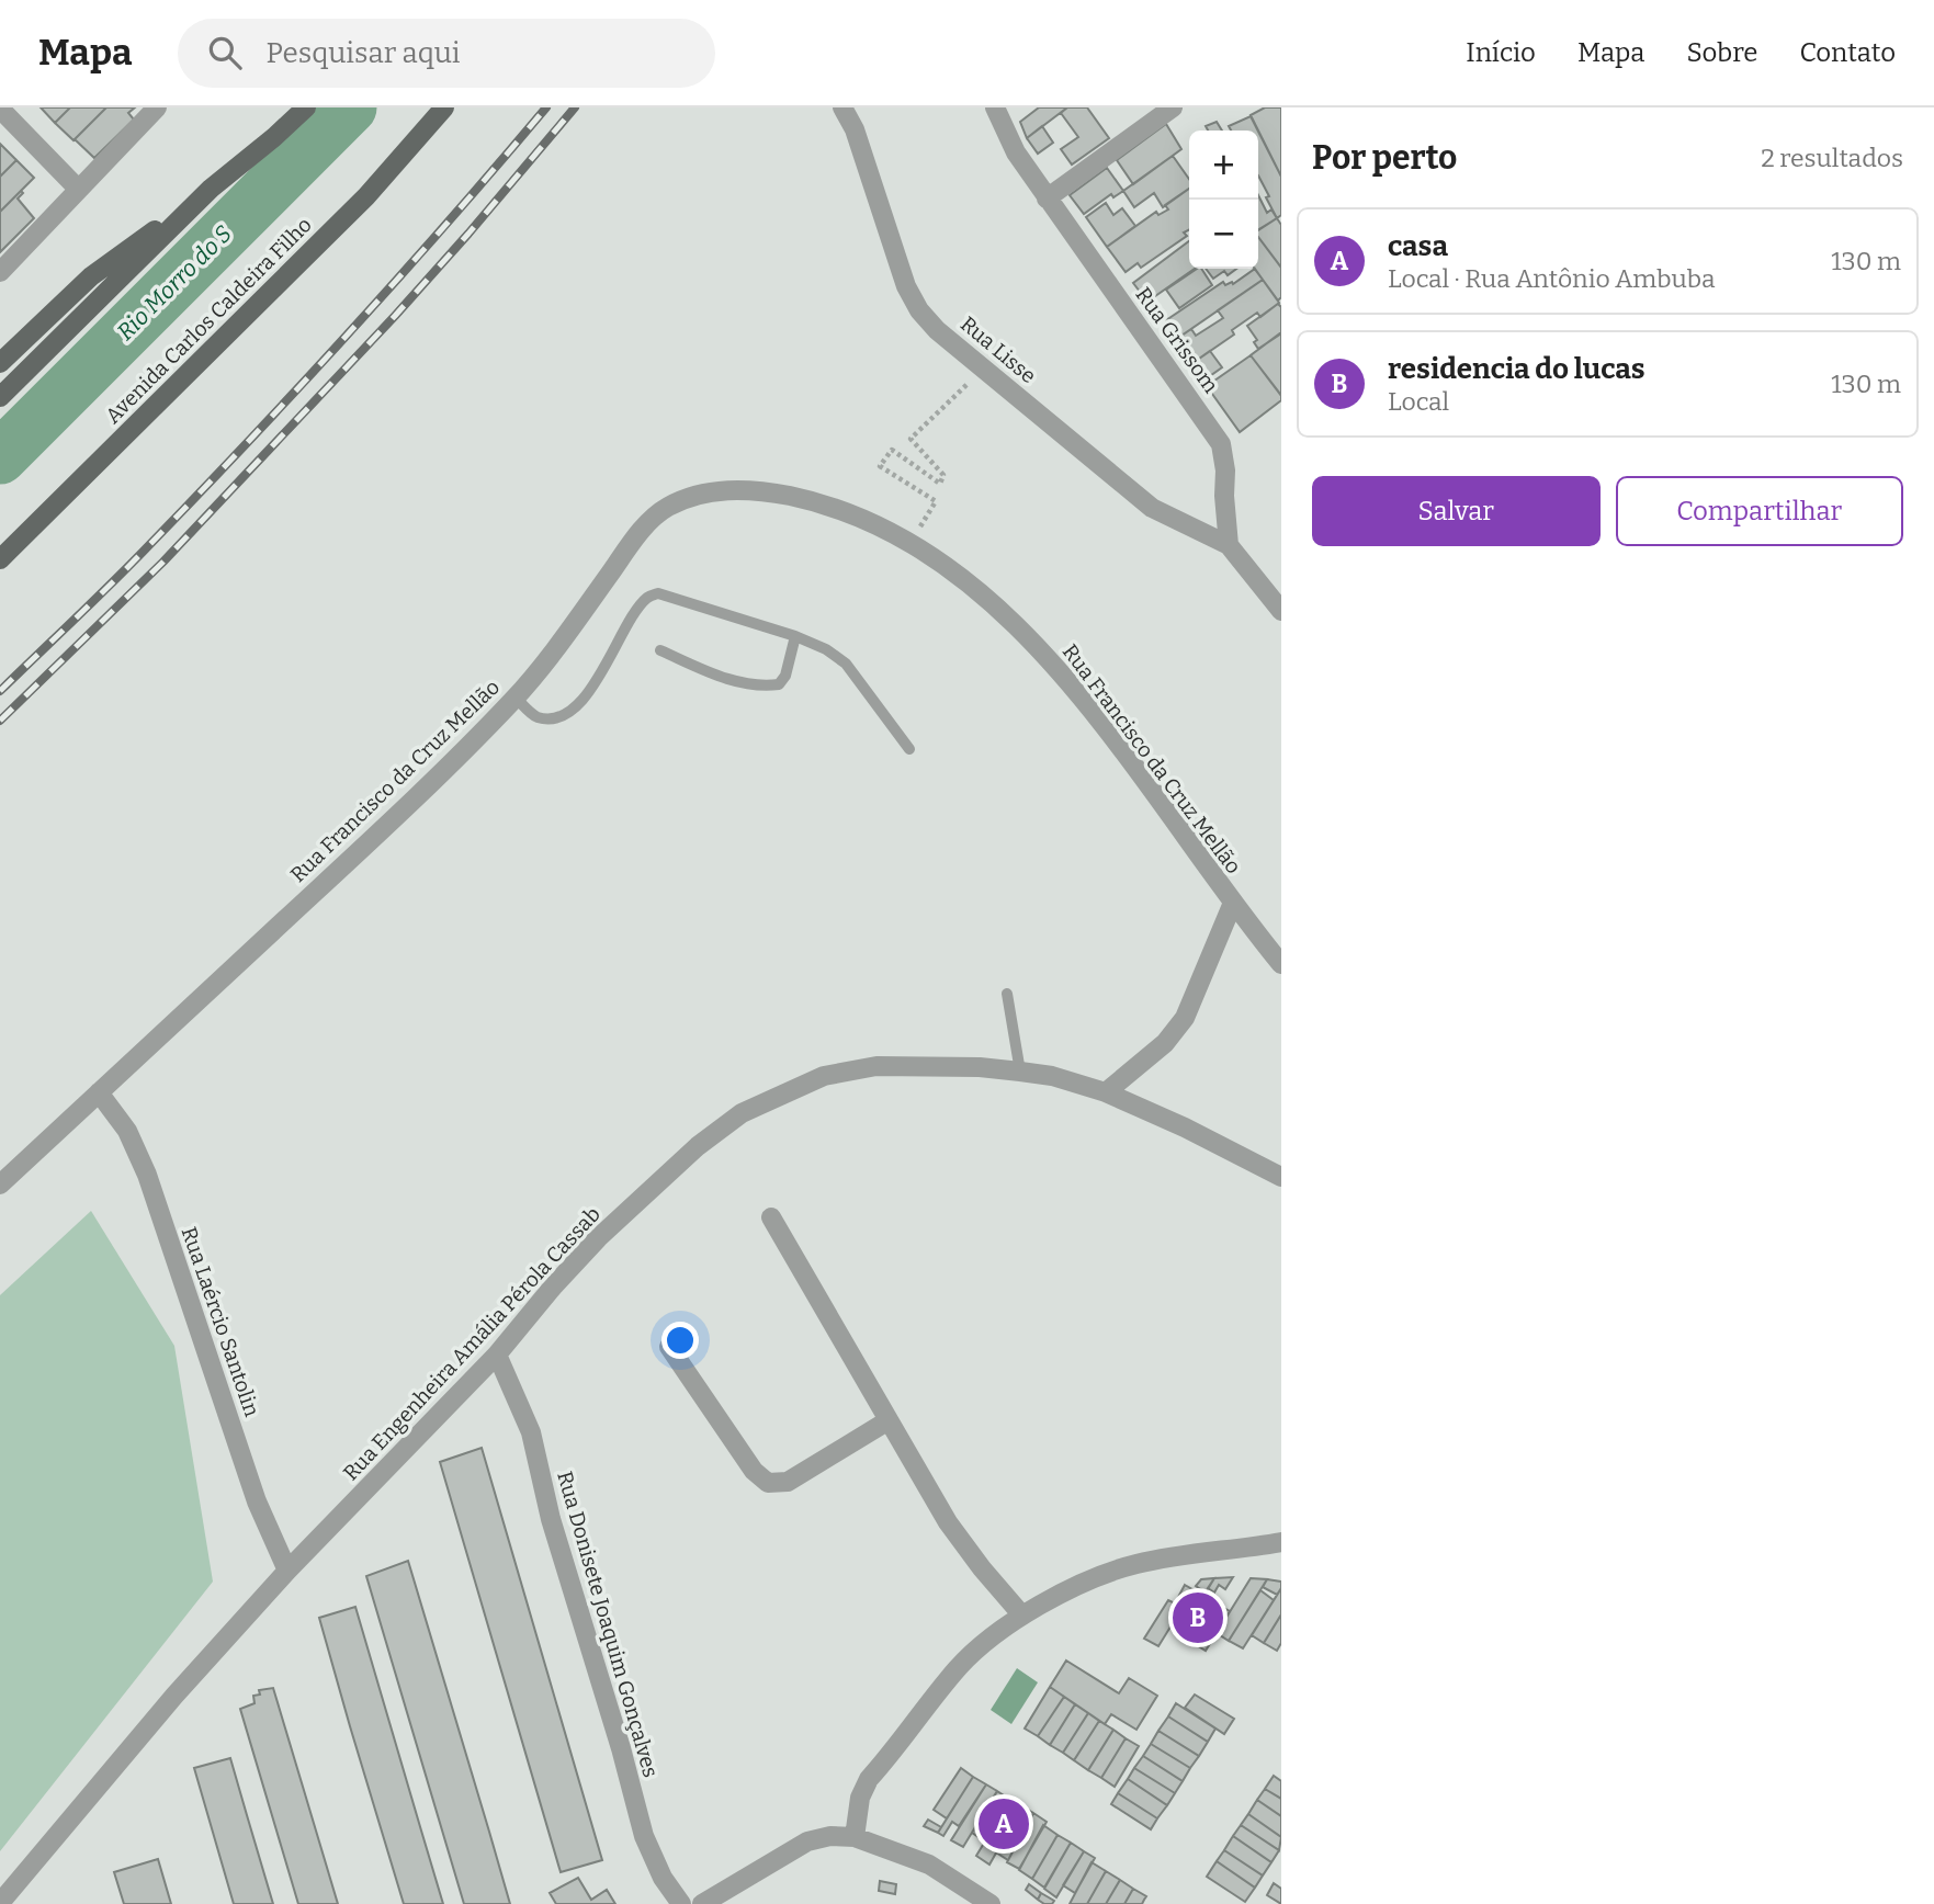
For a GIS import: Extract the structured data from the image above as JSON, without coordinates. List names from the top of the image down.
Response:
{
  "streets": {
    "main road": ["Avenida Carlos Caldeira Filho"],
    "street": [
      "Rua Grissom",
      "Rua Lisse",
      "Rua Francisco da Cruz Mellão",
      "Rua Laércio Santolin",
      "Rua Engenheira Amália Pérola Cassab",
      "Rua Donisete Joaquim Gonçalves"
    ]
  },
  "crossings": [
    ["Rua Grissom", "Rua Lisse"],
    ["Rua Francisco da Cruz Mellão", "Rua Laércio Santolin"],
    ["Rua Laércio Santolin", "Rua Engenheira Amália Pérola Cassab"],
    ["Rua Engenheira Amália Pérola Cassab", "Rua Donisete Joaquim Gonçalves"]
  ],
  "water": ["Rio Morro do S"],
  "page": {
    "header": "Mapa",
    "search": "Pesquisar aqui",
    "nav": [
      "Início",
      "Mapa",
      "Sobre",
      "Contato"
    ],
    "heading": ["Por perto", "2 resultados"],
    "map_buttons": ["+", "−"],
    "list": [
      {
        "mark": "A",
        "name": "casa",
        "note": "Local · Rua Antônio Ambuba",
        "value": "130 m"
      },
      {
        "mark": "B",
        "name": "residencia do lucas",
        "note": "Local",
        "value": "130 m"
      }
    ],
    "buttons": ["Salvar", "Compartilhar"],
    "pins": ["B", "A"]
  }
}
